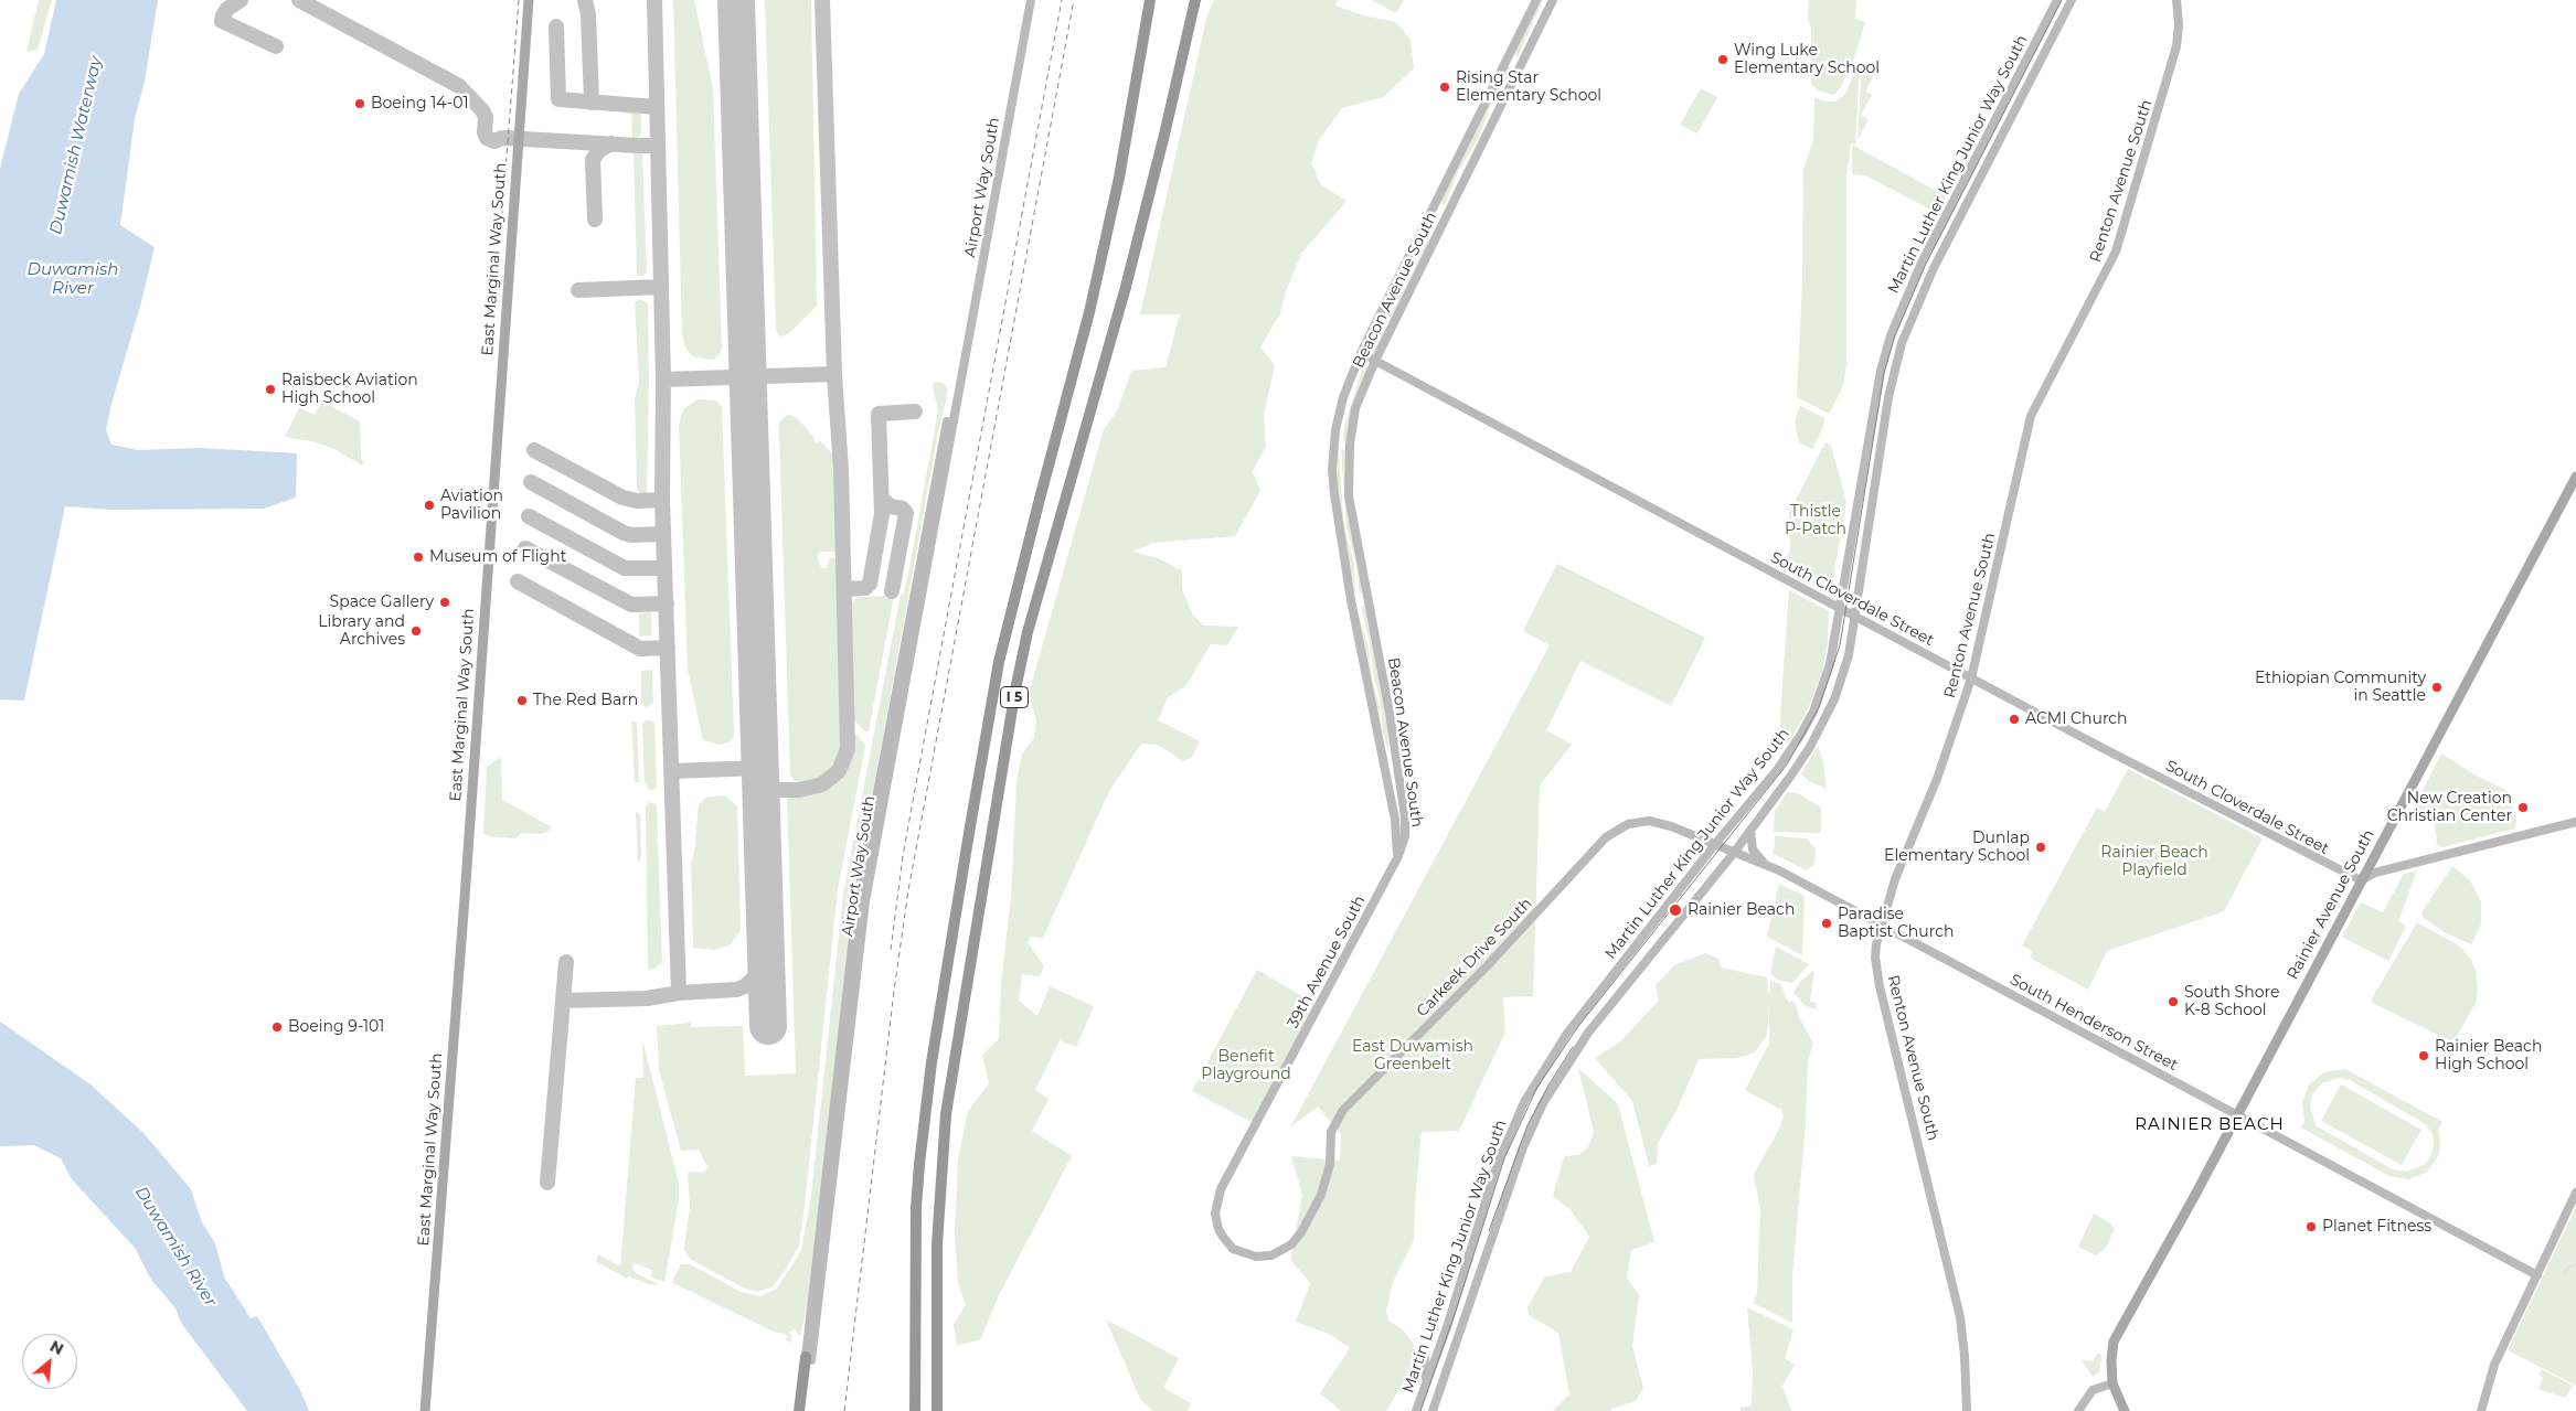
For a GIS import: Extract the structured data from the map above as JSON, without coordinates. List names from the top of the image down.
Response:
{
  "streets": {
    "highway": ["I 5"],
    "main road": [
      "Martin Luther King Junior Way South",
      "Renton Avenue South",
      "Airport Way South",
      "East Marginal Way South",
      "Beacon Avenue South",
      "South Cloverdale Street",
      "Rainier Avenue South",
      "Carkeek Drive South",
      "39th Avenue South",
      "South Henderson Street"
    ]
  },
  "crossings": [
    ["Martin Luther King Junior Way South", "South Cloverdale Street"],
    ["Martin Luther King Junior Way South", "South Henderson Street"],
    ["Renton Avenue South", "South Cloverdale Street"],
    ["Renton Avenue South", "South Henderson Street"],
    ["Beacon Avenue South", "South Cloverdale Street"],
    ["Beacon Avenue South", "39th Avenue South"],
    ["South Cloverdale Street", "Rainier Avenue South"],
    ["Rainier Avenue South", "South Henderson Street"],
    ["Carkeek Drive South", "39th Avenue South"],
    ["Carkeek Drive South", "South Henderson Street"]
  ],
  "districts": ["RAINIER BEACH"],
  "water": ["Duwamish Waterway", "Duwamish River"],
  "parks": [
    "Thistle P-Patch",
    "Rainier Beach Playfield",
    "East Duwamish Greenbelt",
    "Benefit Playground"
  ],
  "places": [
    "Wing Luke Elementary School",
    "Rising Star Elementary School",
    "Boeing 14-01",
    "Raisbeck Aviation High School",
    "Aviation Pavilion",
    "Museum of Flight",
    "Space Gallery",
    "Library and Archives",
    "Ethiopian Community in Seattle",
    "The Red Barn",
    "ACMI Church",
    "New Creation Christian Center",
    "Dunlap Elementary School",
    "Rainier Beach",
    "Paradise Baptist Church",
    "South Shore K-8 School",
    "Boeing 9-101",
    "Rainier Beach High School",
    "Planet Fitness"
  ],
  "north": "top right"
}
